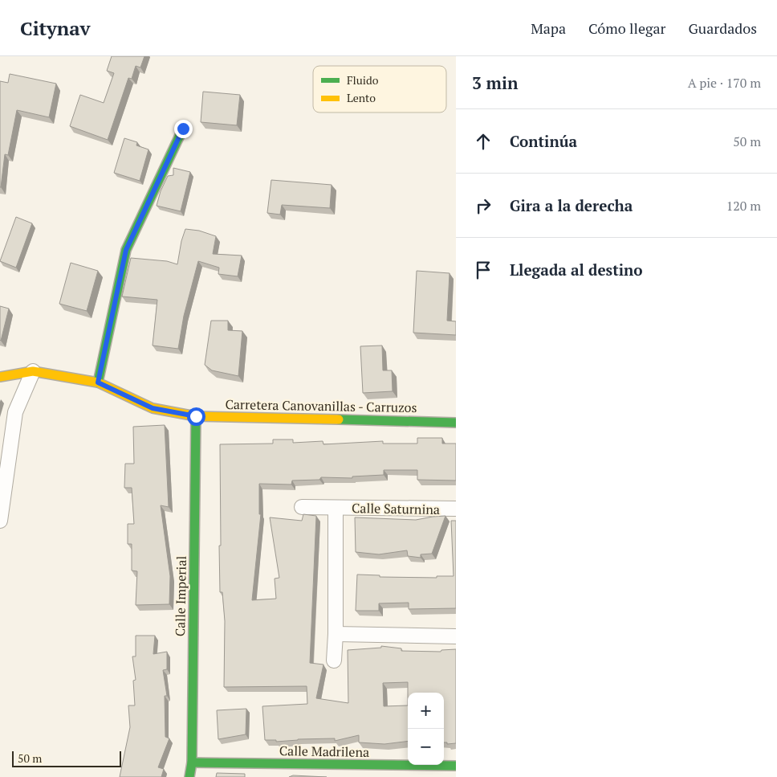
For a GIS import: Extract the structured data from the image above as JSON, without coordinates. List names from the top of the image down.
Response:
{
  "streets": {
    "street": [
      "Carretera Canovanillas - Carruzos",
      "Calle Saturnina",
      "Calle Imperial",
      "Calle Madrilena"
    ]
  },
  "crossings": [
    ["Carretera Canovanillas - Carruzos", "Calle Imperial"],
    ["Calle Imperial", "Calle Madrilena"]
  ],
  "legend": ["Fluido", "Lento"],
  "scale_bar": "50 m",
  "page": {
    "header": "Citynav",
    "nav": ["Mapa", "Cómo llegar", "Guardados"],
    "heading": ["3 min", "A pie · 170 m"],
    "list": [
      ["Continúa", "50 m"],
      ["Gira a la derecha", "120 m"],
      "Llegada al destino"
    ],
    "map_buttons": ["+", "−"],
    "scale": "50 m"
  }
}
